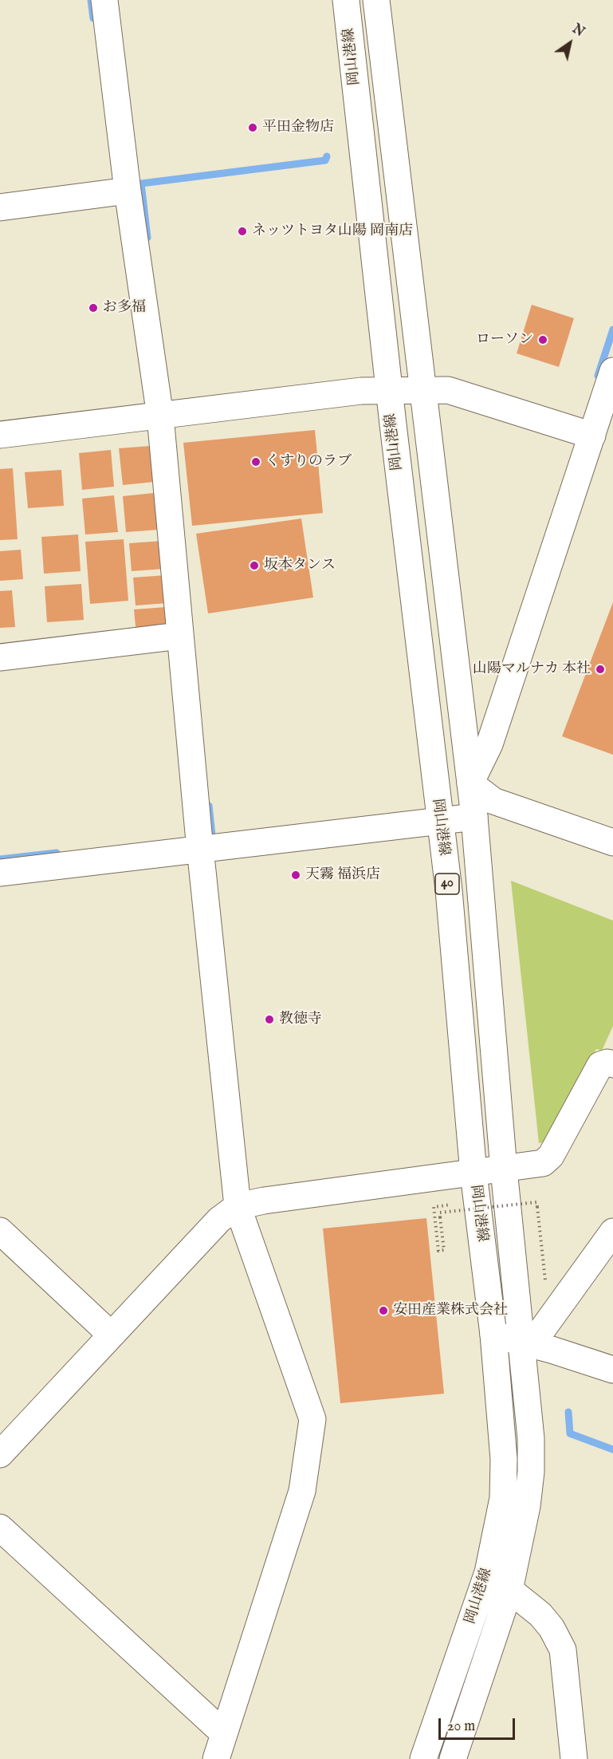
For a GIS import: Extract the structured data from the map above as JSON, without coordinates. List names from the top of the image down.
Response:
{
  "streets": {
    "street": ["岡山港線", "40"]
  },
  "places": [
    "平田金物店",
    "ネッツトヨタ山陽 岡南店",
    "お多福",
    "ローソン",
    "くすりのラブ",
    "坂本タンス",
    "山陽マルナカ 本社",
    "天霧 福浜店",
    "教徳寺",
    "安田産業株式会社"
  ],
  "scale_bar": "20 m",
  "north": "top right"
}
